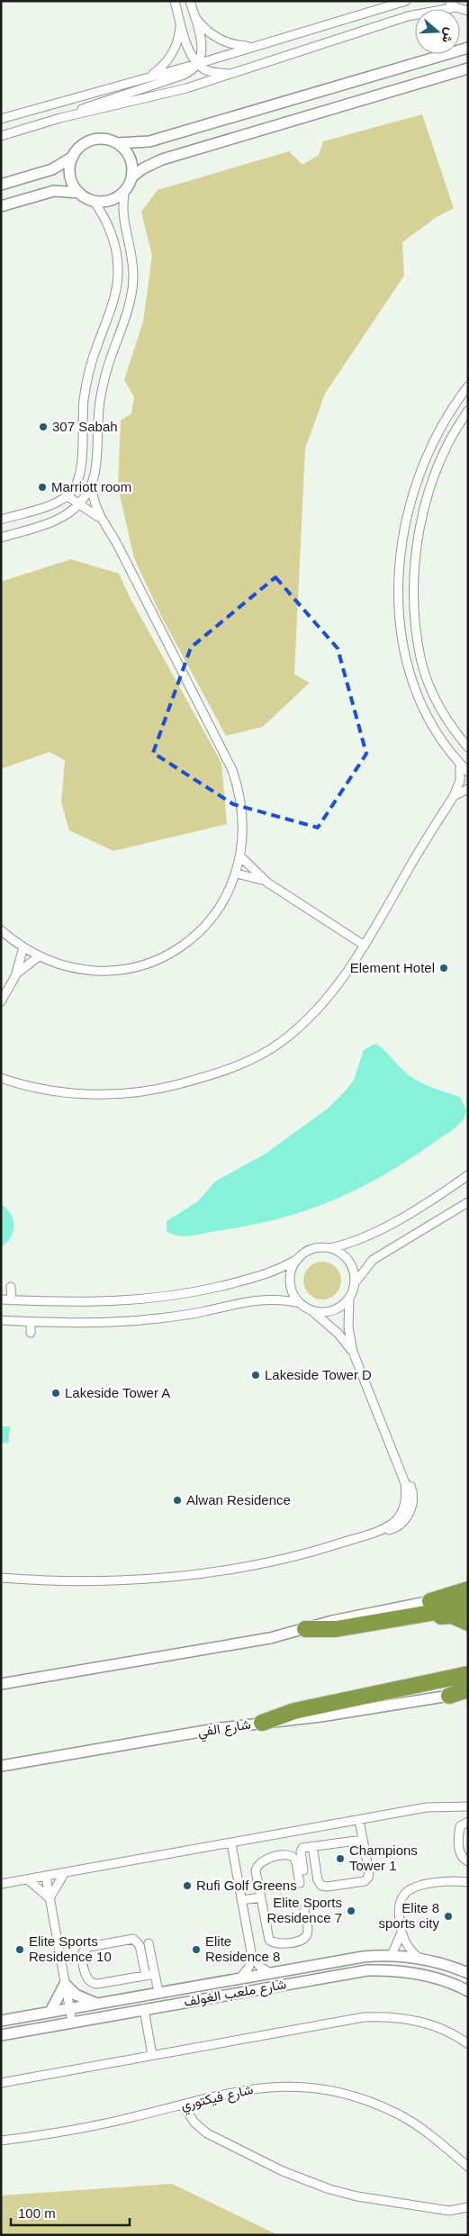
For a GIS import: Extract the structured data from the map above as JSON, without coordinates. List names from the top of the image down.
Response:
{
  "streets": {
    "street": ["شارع الفي", "شارع ملعب الغولف", "شارع فيكتوري"]
  },
  "places": [
    "307 Sabah",
    "Marriott room",
    "Element Hotel",
    "Lakeside Tower D",
    "Lakeside Tower A",
    "Alwan Residence",
    "Champions Tower 1",
    "Rufi Golf Greens",
    "Elite Sports Residence 7",
    "Elite 8 sports city",
    "Elite Sports Residence 10",
    "Elite Residence 8"
  ],
  "scale_bar": "100 m",
  "north": "right"
}
